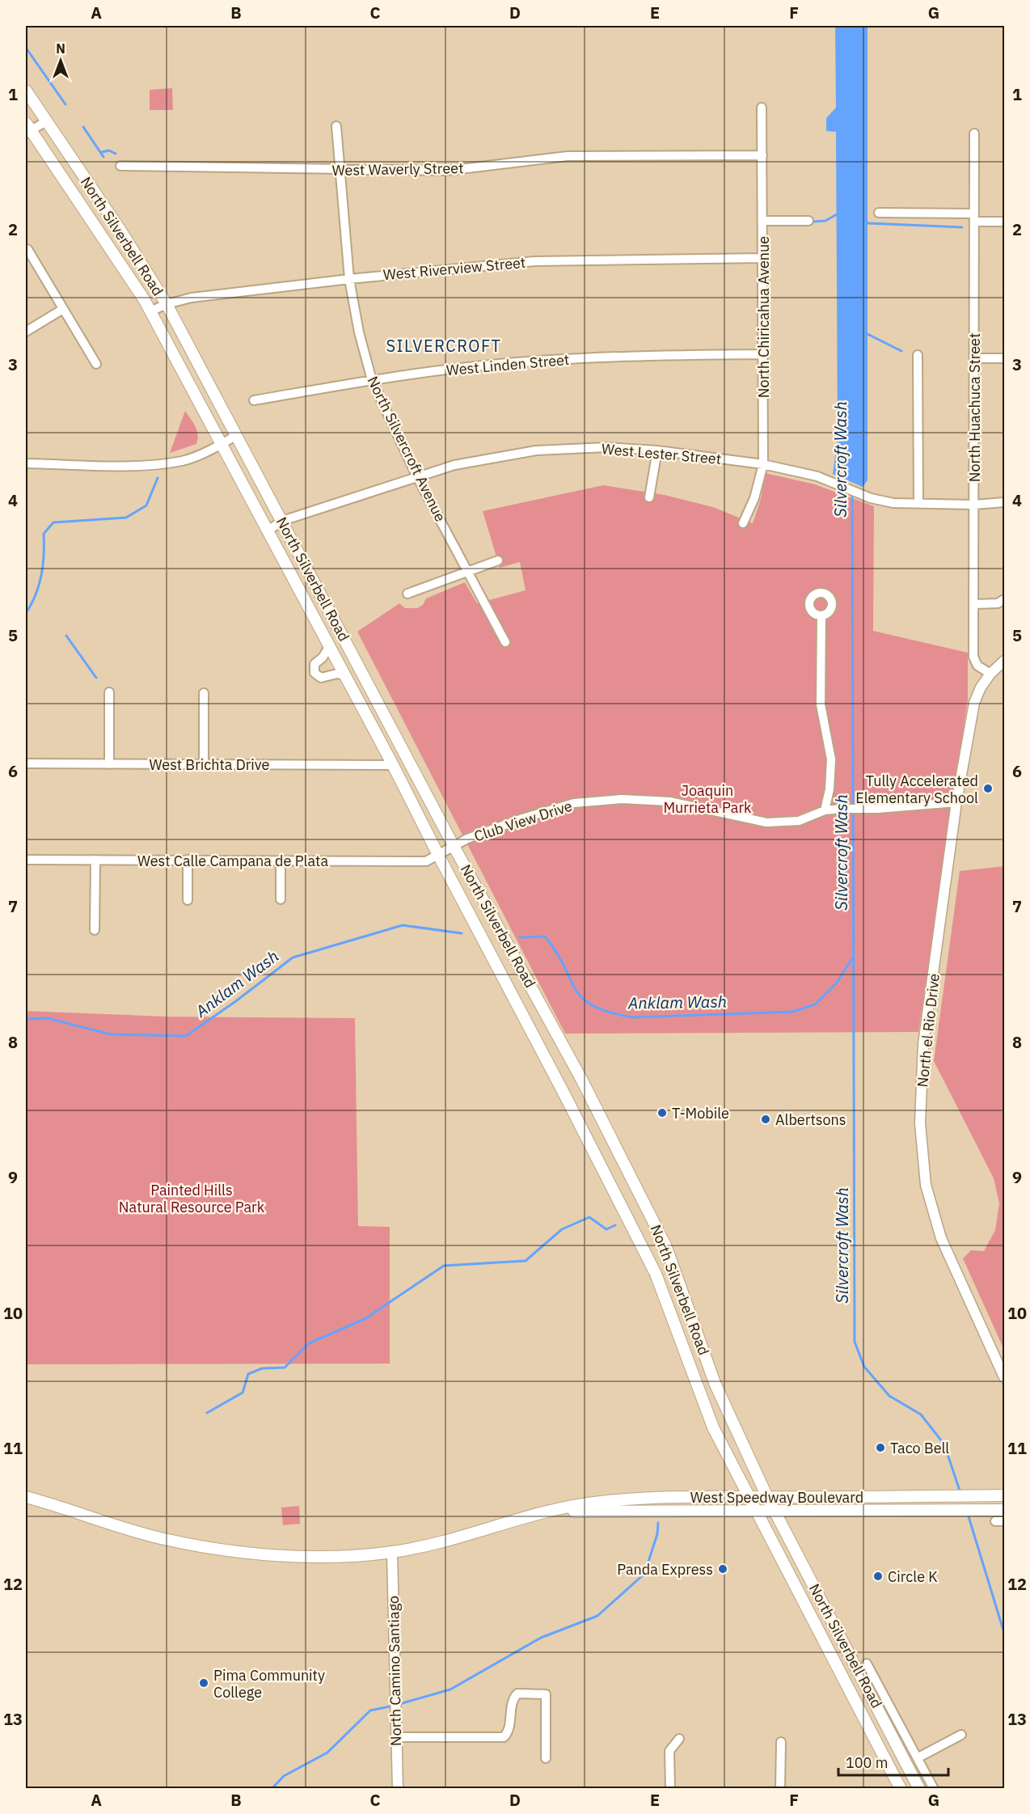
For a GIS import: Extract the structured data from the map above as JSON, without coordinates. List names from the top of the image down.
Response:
{
  "streets": {
    "main road": ["North Silverbell Road", "West Speedway Boulevard"],
    "street": [
      "West Waverly Street",
      "West Riverview Street",
      "North Chiricahua Avenue",
      "West Linden Street",
      "North Huachuca Street",
      "North Silvercroft Avenue",
      "West Lester Street",
      "West Brichta Drive",
      "Club View Drive",
      "West Calle Campana de Plata",
      "North el Rio Drive",
      "North Camino Santiago"
    ]
  },
  "crossings": [
    ["West Waverly Street", "North Chiricahua Avenue"],
    ["West Waverly Street", "North Silvercroft Avenue"],
    ["North Silverbell Road", "West Riverview Street"],
    ["North Silverbell Road", "West Lester Street"],
    ["North Silverbell Road", "West Brichta Drive"],
    ["North Silverbell Road", "Club View Drive"],
    ["North Silverbell Road", "West Calle Campana de Plata"],
    ["North Silverbell Road", "West Speedway Boulevard"],
    ["West Riverview Street", "North Chiricahua Avenue"],
    ["West Riverview Street", "North Silvercroft Avenue"],
    ["North Chiricahua Avenue", "West Linden Street"],
    ["North Chiricahua Avenue", "West Lester Street"],
    ["West Linden Street", "North Silvercroft Avenue"],
    ["North Huachuca Street", "West Lester Street"],
    ["North Huachuca Street", "North el Rio Drive"],
    ["North Silvercroft Avenue", "West Lester Street"],
    ["Club View Drive", "West Calle Campana de Plata"],
    ["Club View Drive", "North el Rio Drive"],
    ["West Speedway Boulevard", "North Camino Santiago"]
  ],
  "districts": ["SILVERCROFT"],
  "water": ["Silvercroft Wash", "Anklam Wash"],
  "parks": ["Joaquin Murrieta Park", "Painted Hills Natural Resource Park"],
  "places": [
    "Tully Accelerated Elementary School",
    "T-Mobile",
    "Albertsons",
    "Taco Bell",
    "Panda Express",
    "Circle K",
    "Pima Community College"
  ],
  "scale_bar": "100 m",
  "north": "top",
  "grid": {
    "columns": [
      "A",
      "B",
      "C",
      "D",
      "E",
      "F",
      "G"
    ],
    "rows": [
      "1",
      "2",
      "3",
      "4",
      "5",
      "6",
      "7",
      "8",
      "9",
      "10",
      "11",
      "12",
      "13"
    ]
  }
}
